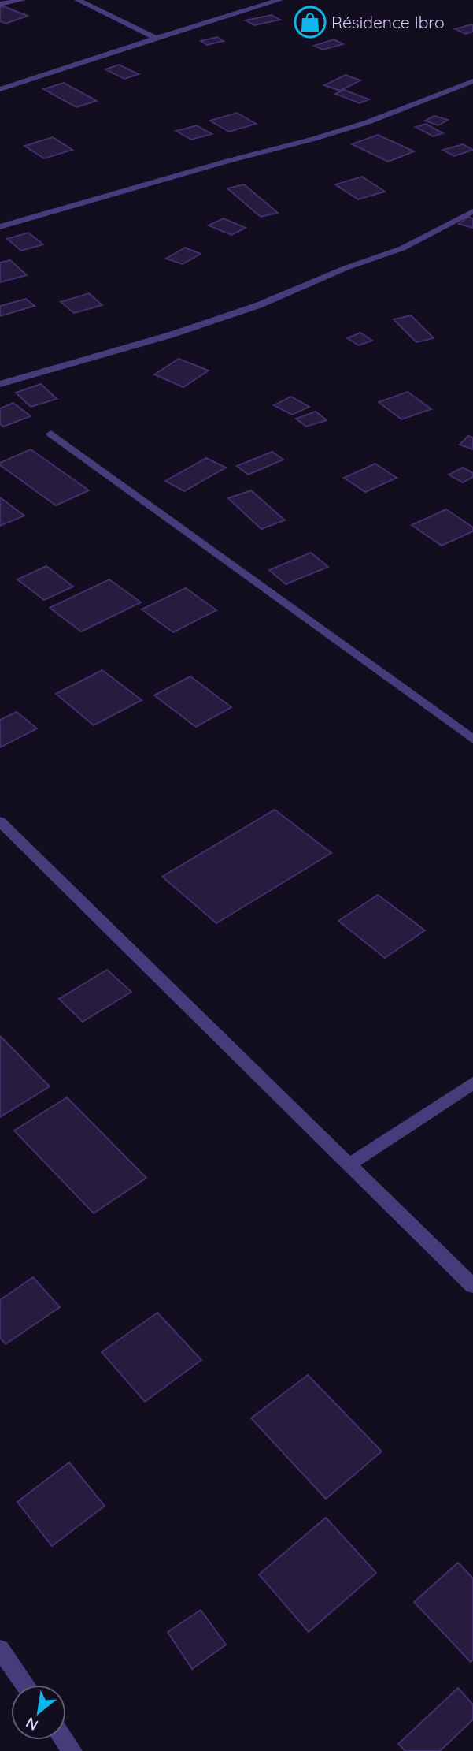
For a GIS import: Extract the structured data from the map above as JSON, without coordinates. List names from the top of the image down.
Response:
{
  "places": {
    "shop": ["Résidence Ibro"]
  },
  "north": "bottom left"
}
